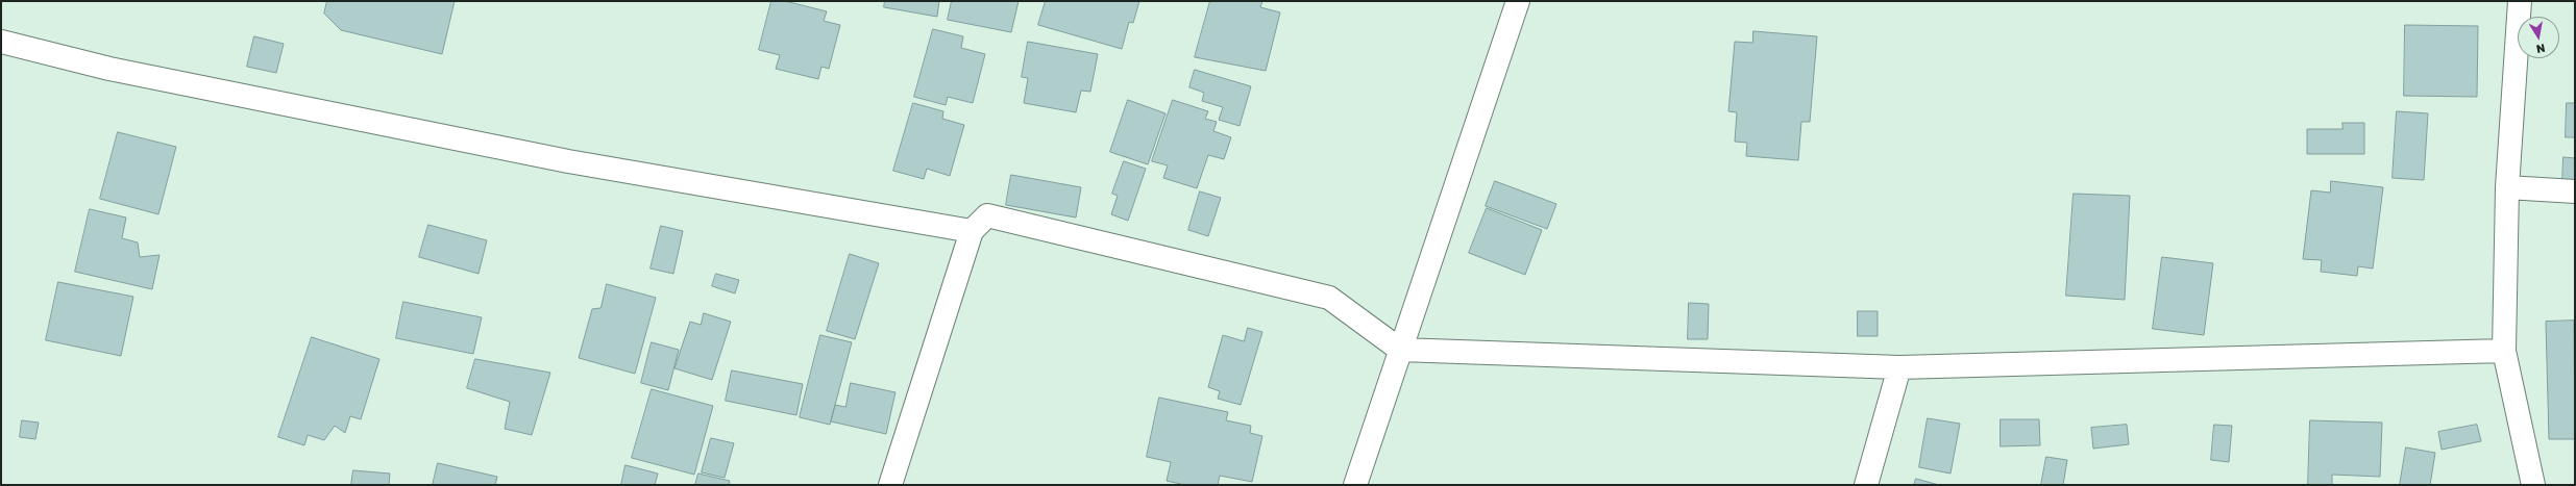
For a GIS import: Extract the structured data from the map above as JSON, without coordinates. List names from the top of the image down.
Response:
{
  "north": "bottom"
}
